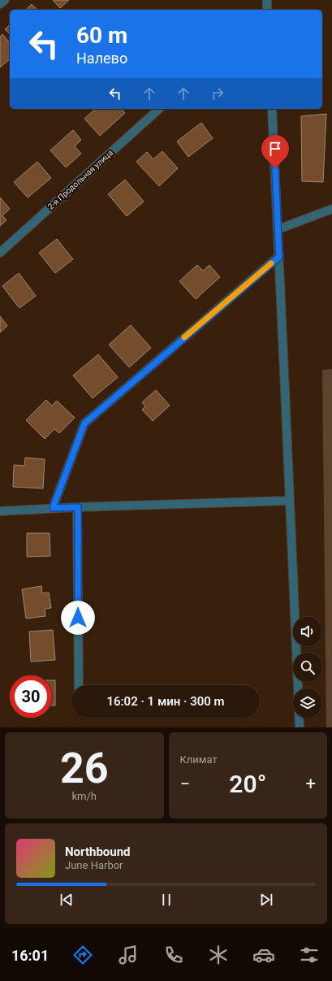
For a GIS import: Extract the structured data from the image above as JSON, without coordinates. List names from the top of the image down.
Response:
{
  "streets": {
    "street": ["2-я Продольная улица"]
  },
  "page": {
    "turn": ["60 m", "Налево"],
    "limit": "30",
    "trip": "16:02 · 1 мин · 300 m",
    "tile": [
      ["26", "km/h"],
      "Климат"
    ],
    "heat": ["−", "20°", "+"],
    "song": ["Northbound", "June Harbor"],
    "tabs": "16:01"
  }
}
